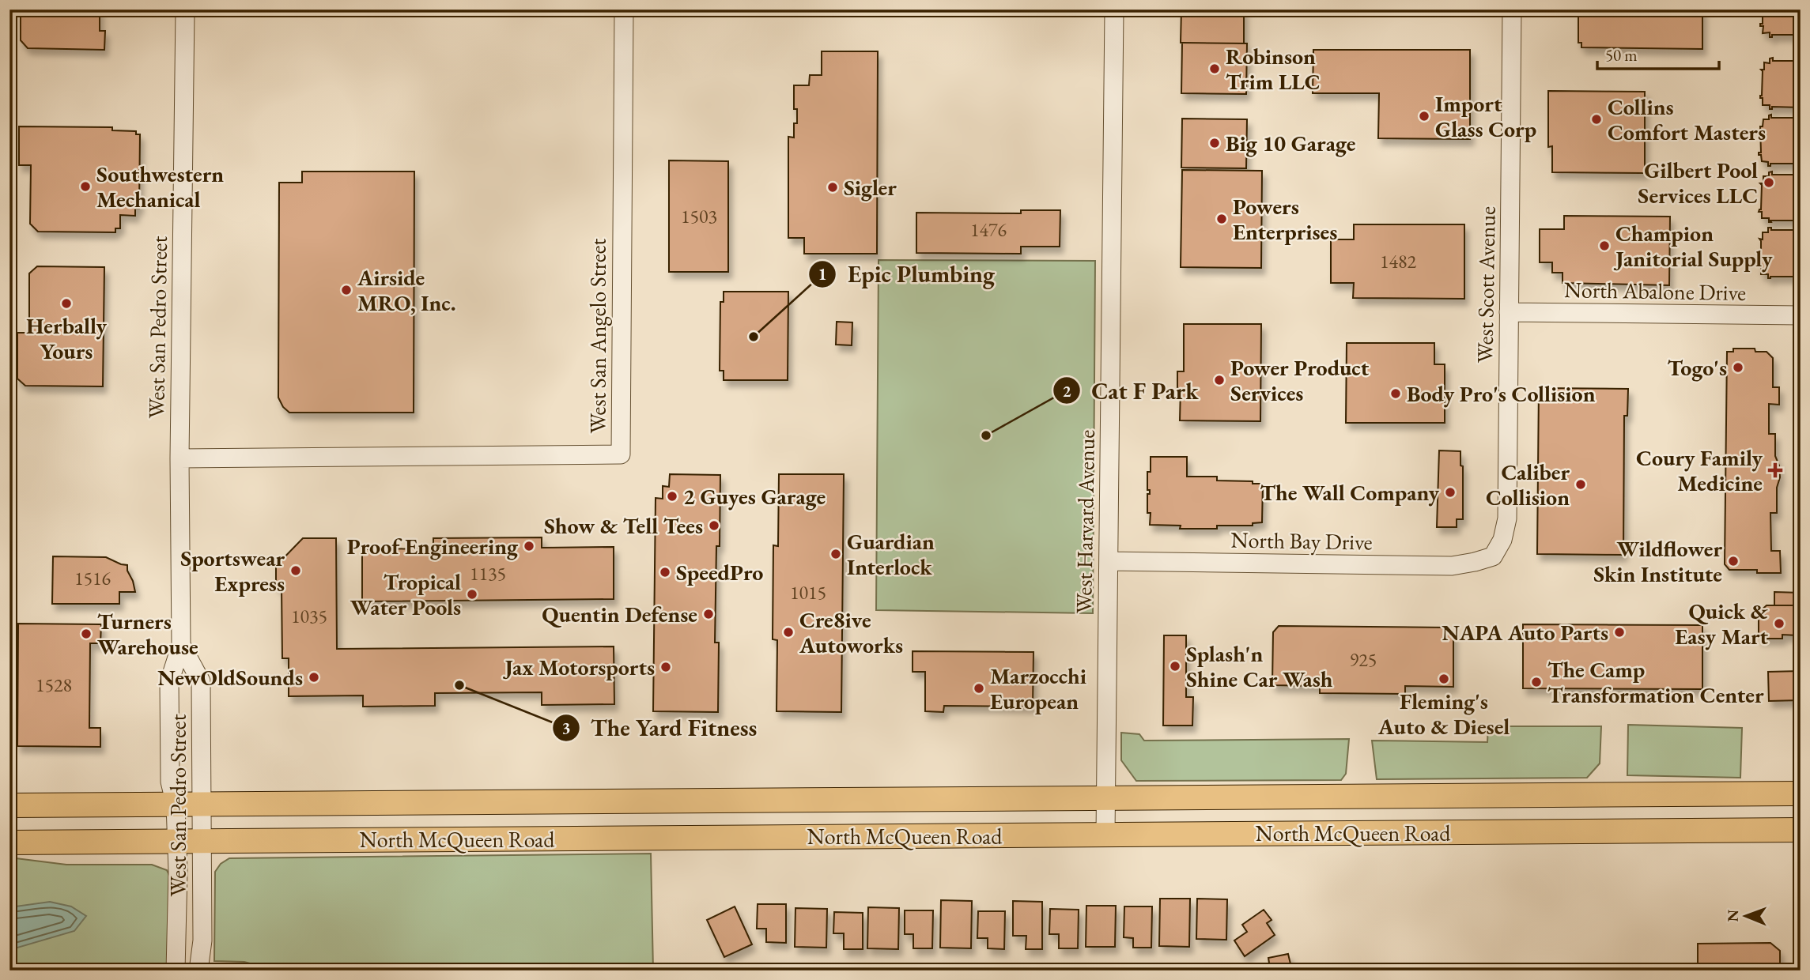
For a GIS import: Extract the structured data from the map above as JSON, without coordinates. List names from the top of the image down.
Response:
{
  "streets": {
    "main road": ["North McQueen Road"],
    "street": [
      "West Scott Avenue",
      "North Abalone Drive",
      "West San Pedro Street",
      "West San Angelo Street",
      "West Harvard Avenue",
      "North Bay Drive"
    ]
  },
  "crossings": [
    ["West Scott Avenue", "North Abalone Drive"],
    ["West Scott Avenue", "North Bay Drive"],
    ["West San Pedro Street", "West San Angelo Street"],
    ["West San Pedro Street", "North McQueen Road"],
    ["West Harvard Avenue", "North Bay Drive"],
    ["West Harvard Avenue", "North McQueen Road"]
  ],
  "places": {
    "other": [
      "Robinson Trim LLC",
      "Import Glass Corp",
      "Collins Comfort Masters",
      "Big 10 Garage",
      "Gilbert Pool Services LLC",
      "Southwestern Mechanical",
      "Sigler",
      "Powers Enterprises",
      "Champion Janitorial Supply",
      "Airside MRO, Inc.",
      "Herbally Yours",
      "Epic Plumbing",
      "Togo's",
      "Power Product Services",
      "Body Pro's Collision",
      "Cat F Park",
      "Caliber Collision",
      "The Wall Company",
      "2 Guyes Garage",
      "Show & Tell Tees",
      "Proof Engineering",
      "Guardian Interlock",
      "Wildflower Skin Institute",
      "Sportswear Express",
      "SpeedPro",
      "Tropical Water Pools",
      "Quentin Defense",
      "Quick & Easy Mart",
      "Cre8ive Autoworks",
      "NAPA Auto Parts",
      "Turners Warehouse",
      "Splash'n Shine Car Wash",
      "Jax Motorsports",
      "NewOldSounds",
      "Fleming's Auto & Diesel",
      "The Camp Transformation Center",
      "The Yard Fitness",
      "Marzocchi European"
    ],
    "health": ["Coury Family Medicine"]
  },
  "house_numbers": [
    "1503",
    "1476",
    "1482",
    "1135",
    "1516",
    "1015",
    "1035",
    "925",
    "1528"
  ],
  "scale_bar": "50 m",
  "north": "left"
}
